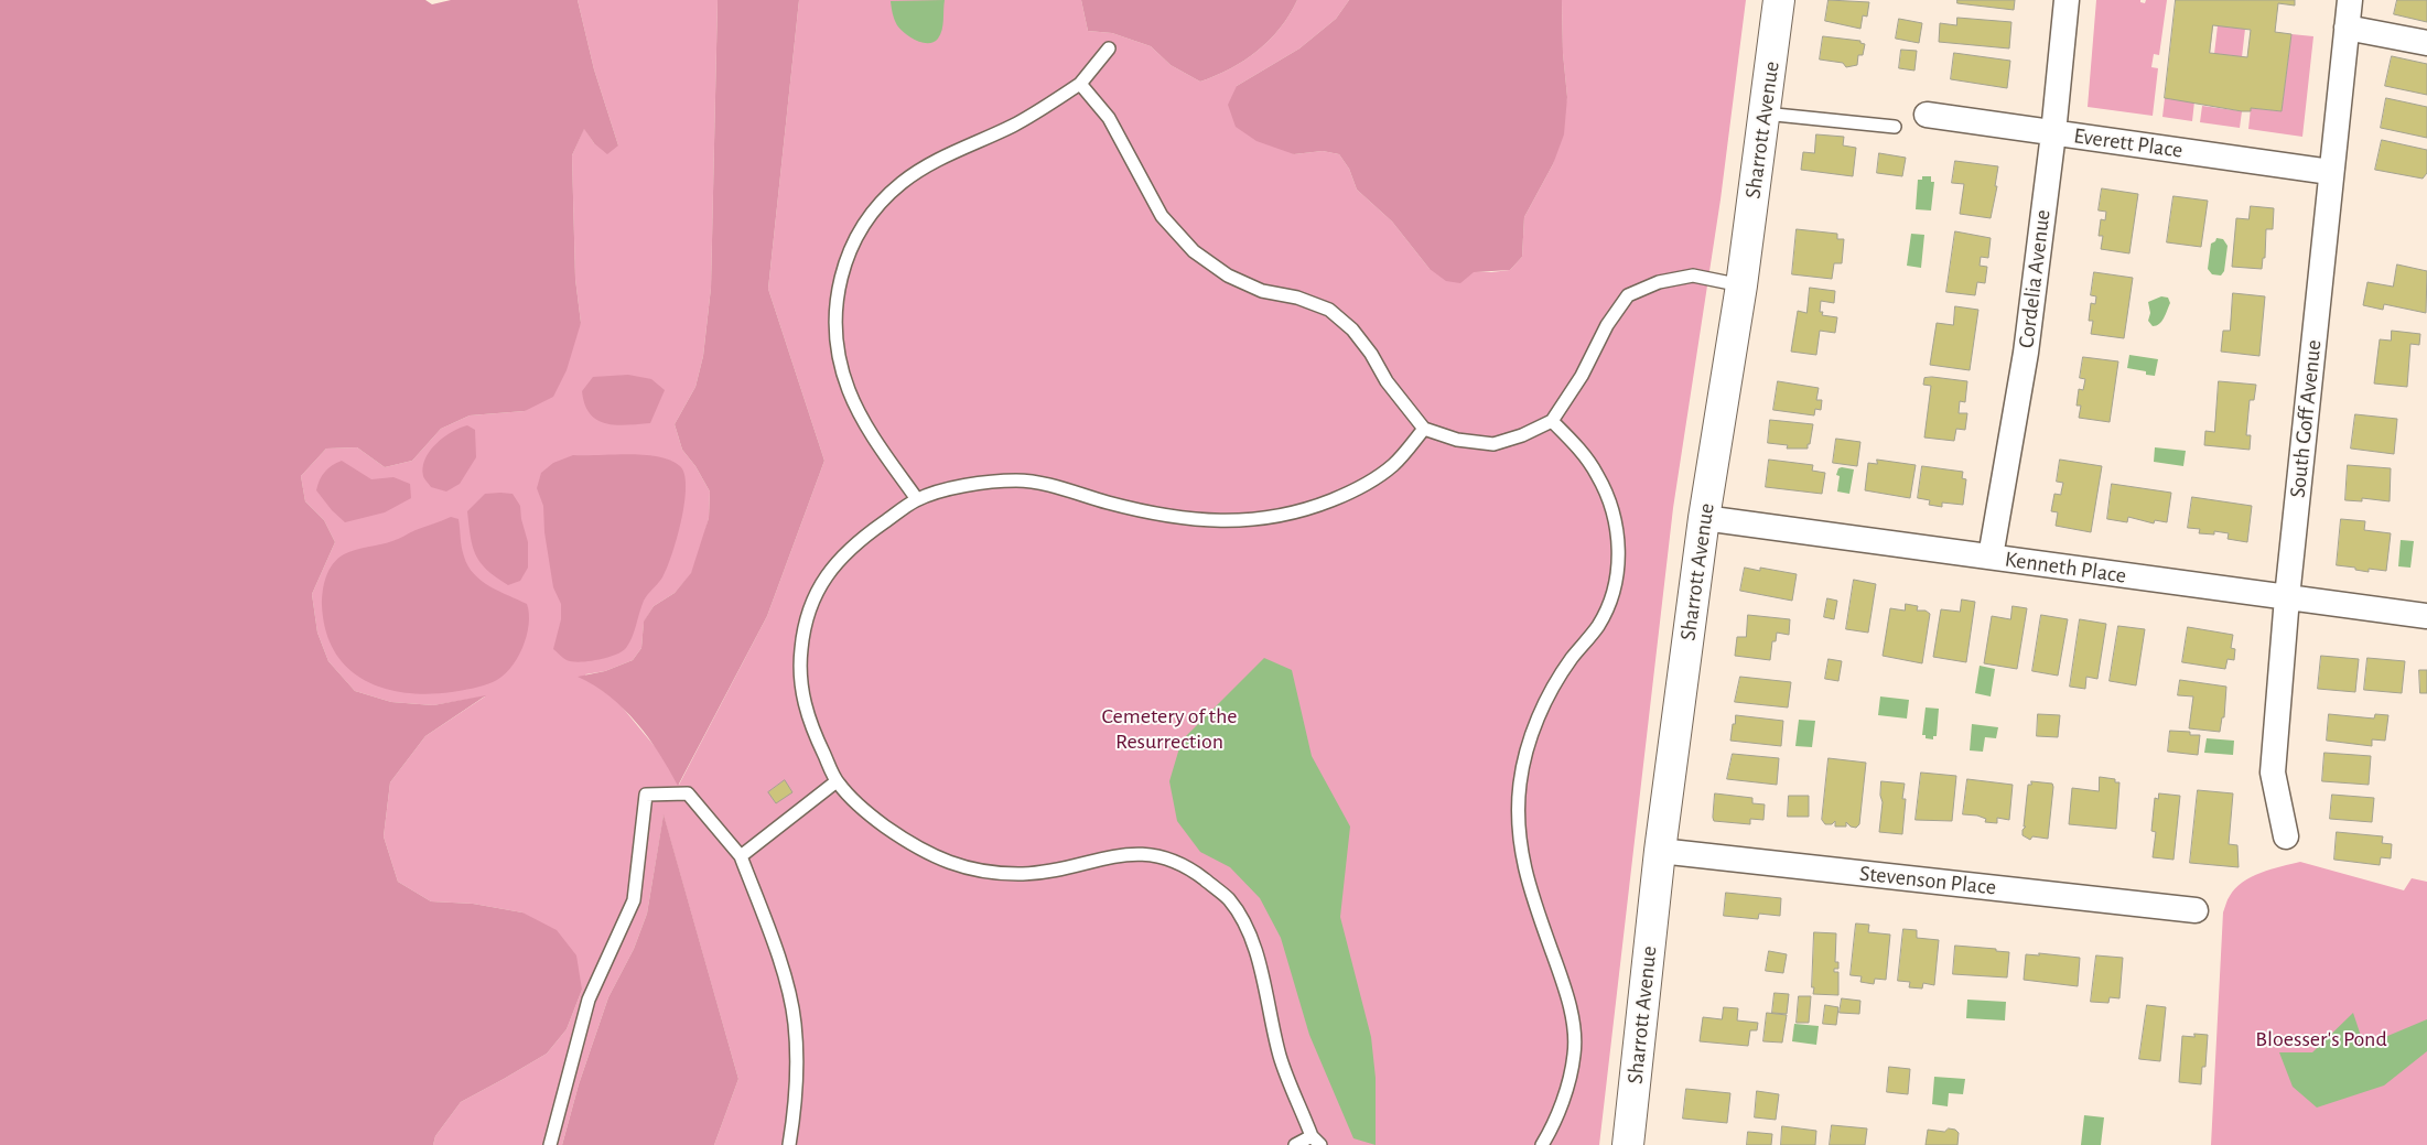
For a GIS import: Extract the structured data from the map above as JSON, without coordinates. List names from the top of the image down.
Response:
{
  "streets": {
    "street": [
      "Sharrott Avenue",
      "Everett Place",
      "Cordelia Avenue",
      "South Goff Avenue",
      "Kenneth Place",
      "Stevenson Place"
    ]
  },
  "crossings": [
    ["Sharrott Avenue", "Kenneth Place"],
    ["Sharrott Avenue", "Stevenson Place"],
    ["Everett Place", "Cordelia Avenue"],
    ["Everett Place", "South Goff Avenue"],
    ["Cordelia Avenue", "Kenneth Place"],
    ["South Goff Avenue", "Kenneth Place"]
  ],
  "parks": ["Cemetery of the Resurrection", "Bloesser's Pond"]
}
